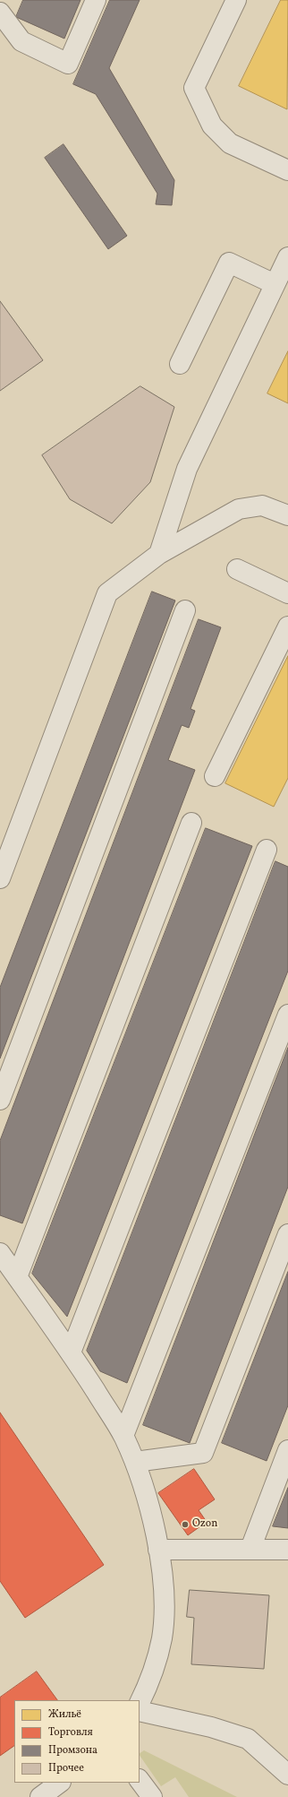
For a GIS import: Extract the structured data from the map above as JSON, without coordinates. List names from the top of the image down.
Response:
{
  "places": ["Ozon"],
  "legend": [
    "Жильё",
    "Торговля",
    "Промзона",
    "Прочее"
  ]
}
